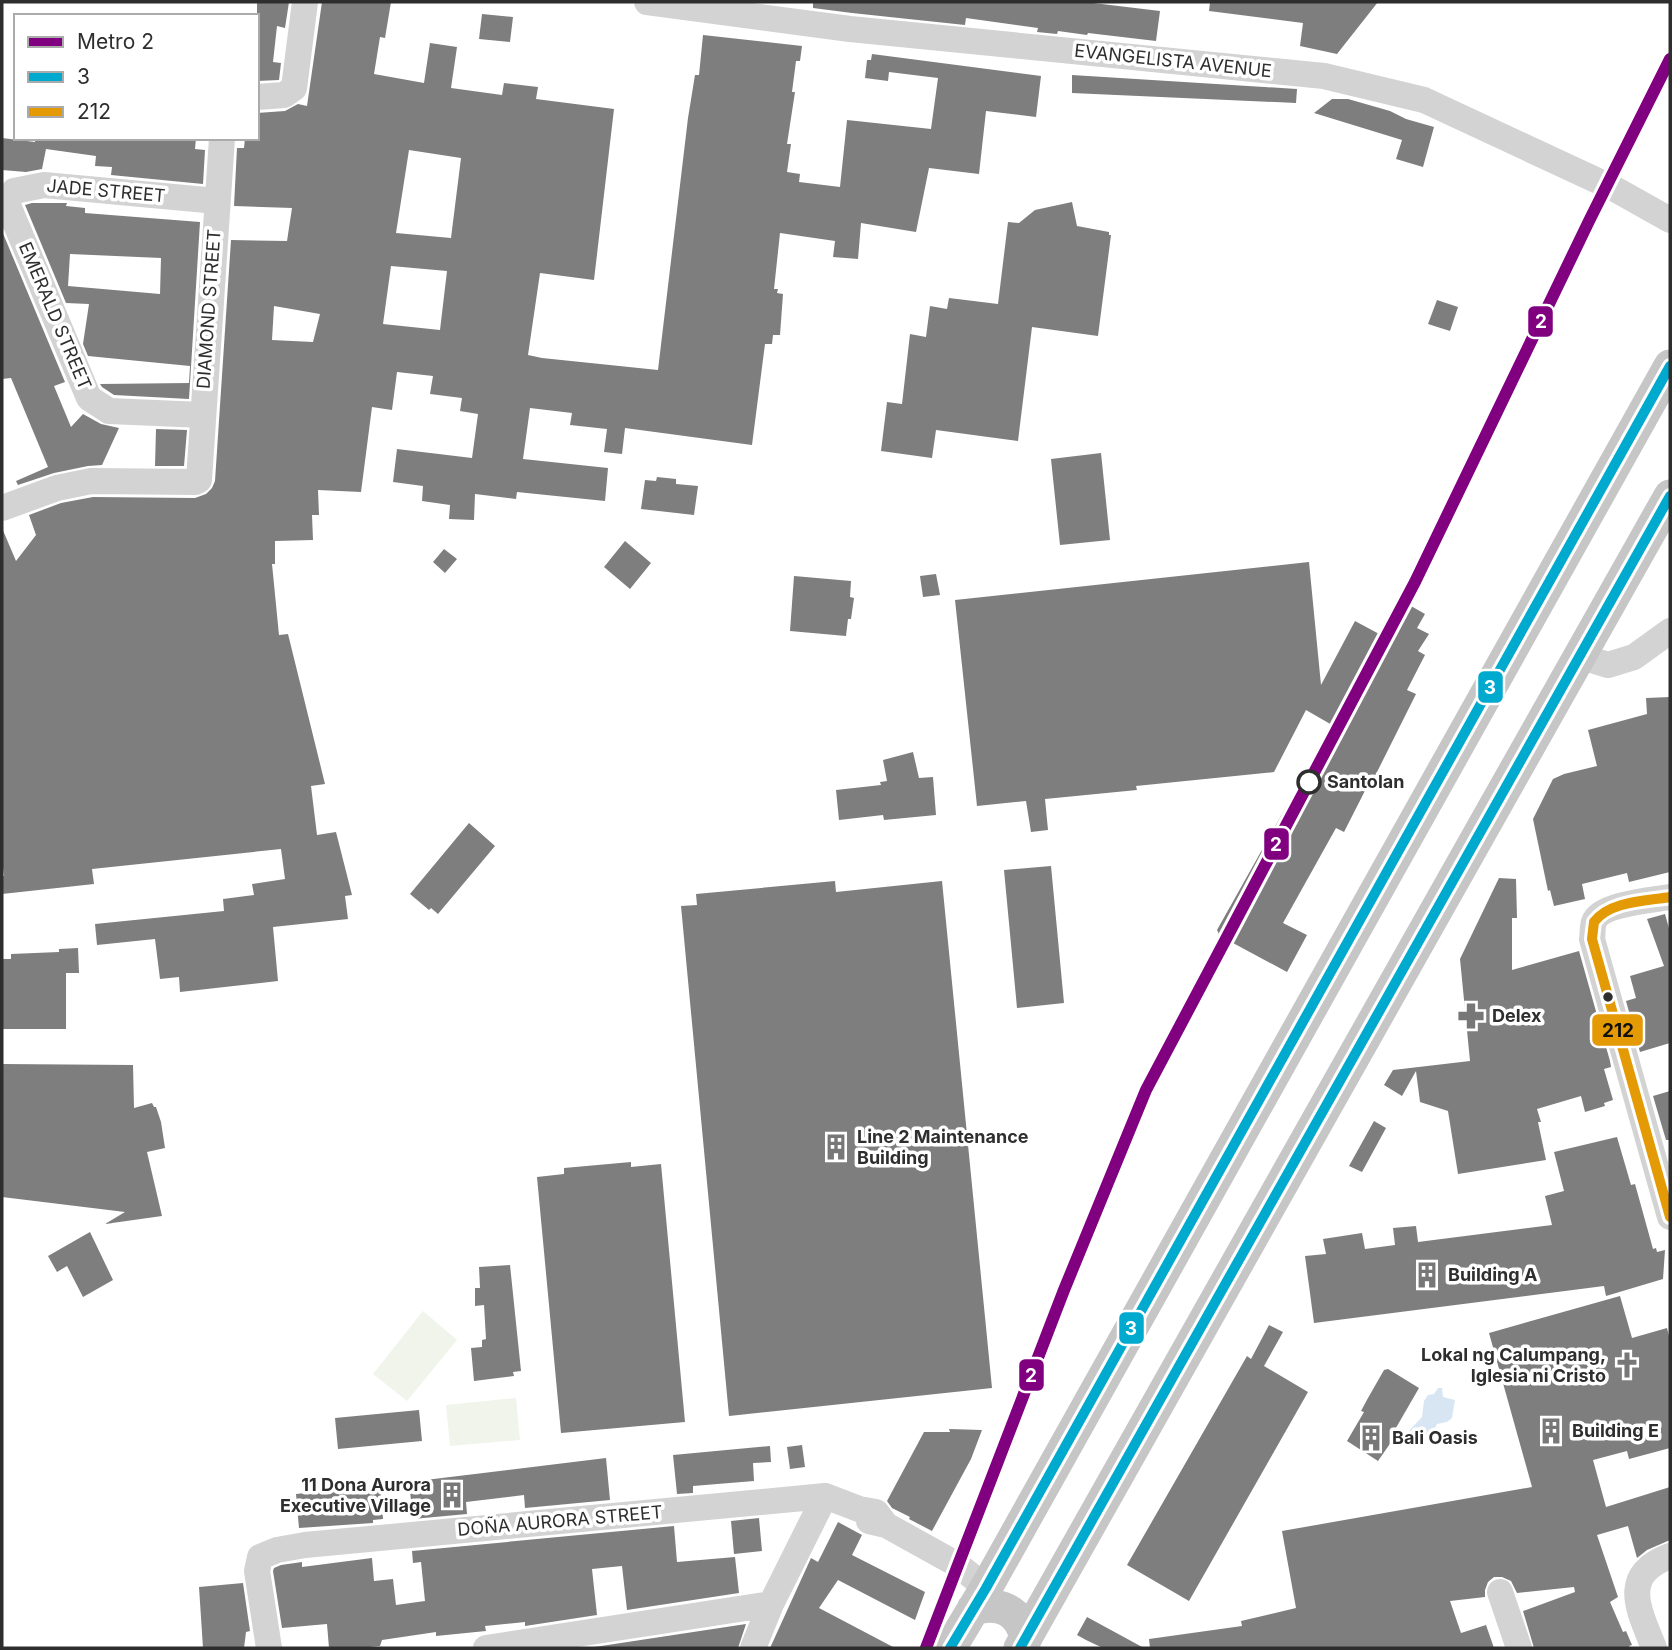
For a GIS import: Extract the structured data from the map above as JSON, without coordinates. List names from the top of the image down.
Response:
{
  "streets": {
    "street": [
      "EVANGELISTA AVENUE",
      "JADE STREET",
      "DIAMOND STREET",
      "EMERALD STREET",
      "DOÑA AURORA STREET"
    ]
  },
  "crossings": [
    ["JADE STREET", "DIAMOND STREET"],
    ["JADE STREET", "EMERALD STREET"],
    ["DIAMOND STREET", "EMERALD STREET"]
  ],
  "places": {
    "other": ["Santolan"],
    "pharmacy": ["Delex"],
    "building": [
      "Line 2 Maintenance Building",
      "Building A",
      "Building E",
      "Bali Oasis",
      "11 Dona Aurora Executive Village"
    ],
    "church": ["Lokal ng Calumpang, Iglesia ni Cristo"]
  },
  "lines": ["metro line 2", "transit line 3", "transit line 212"],
  "legend": ["Metro 2", "3", "212"]
}
